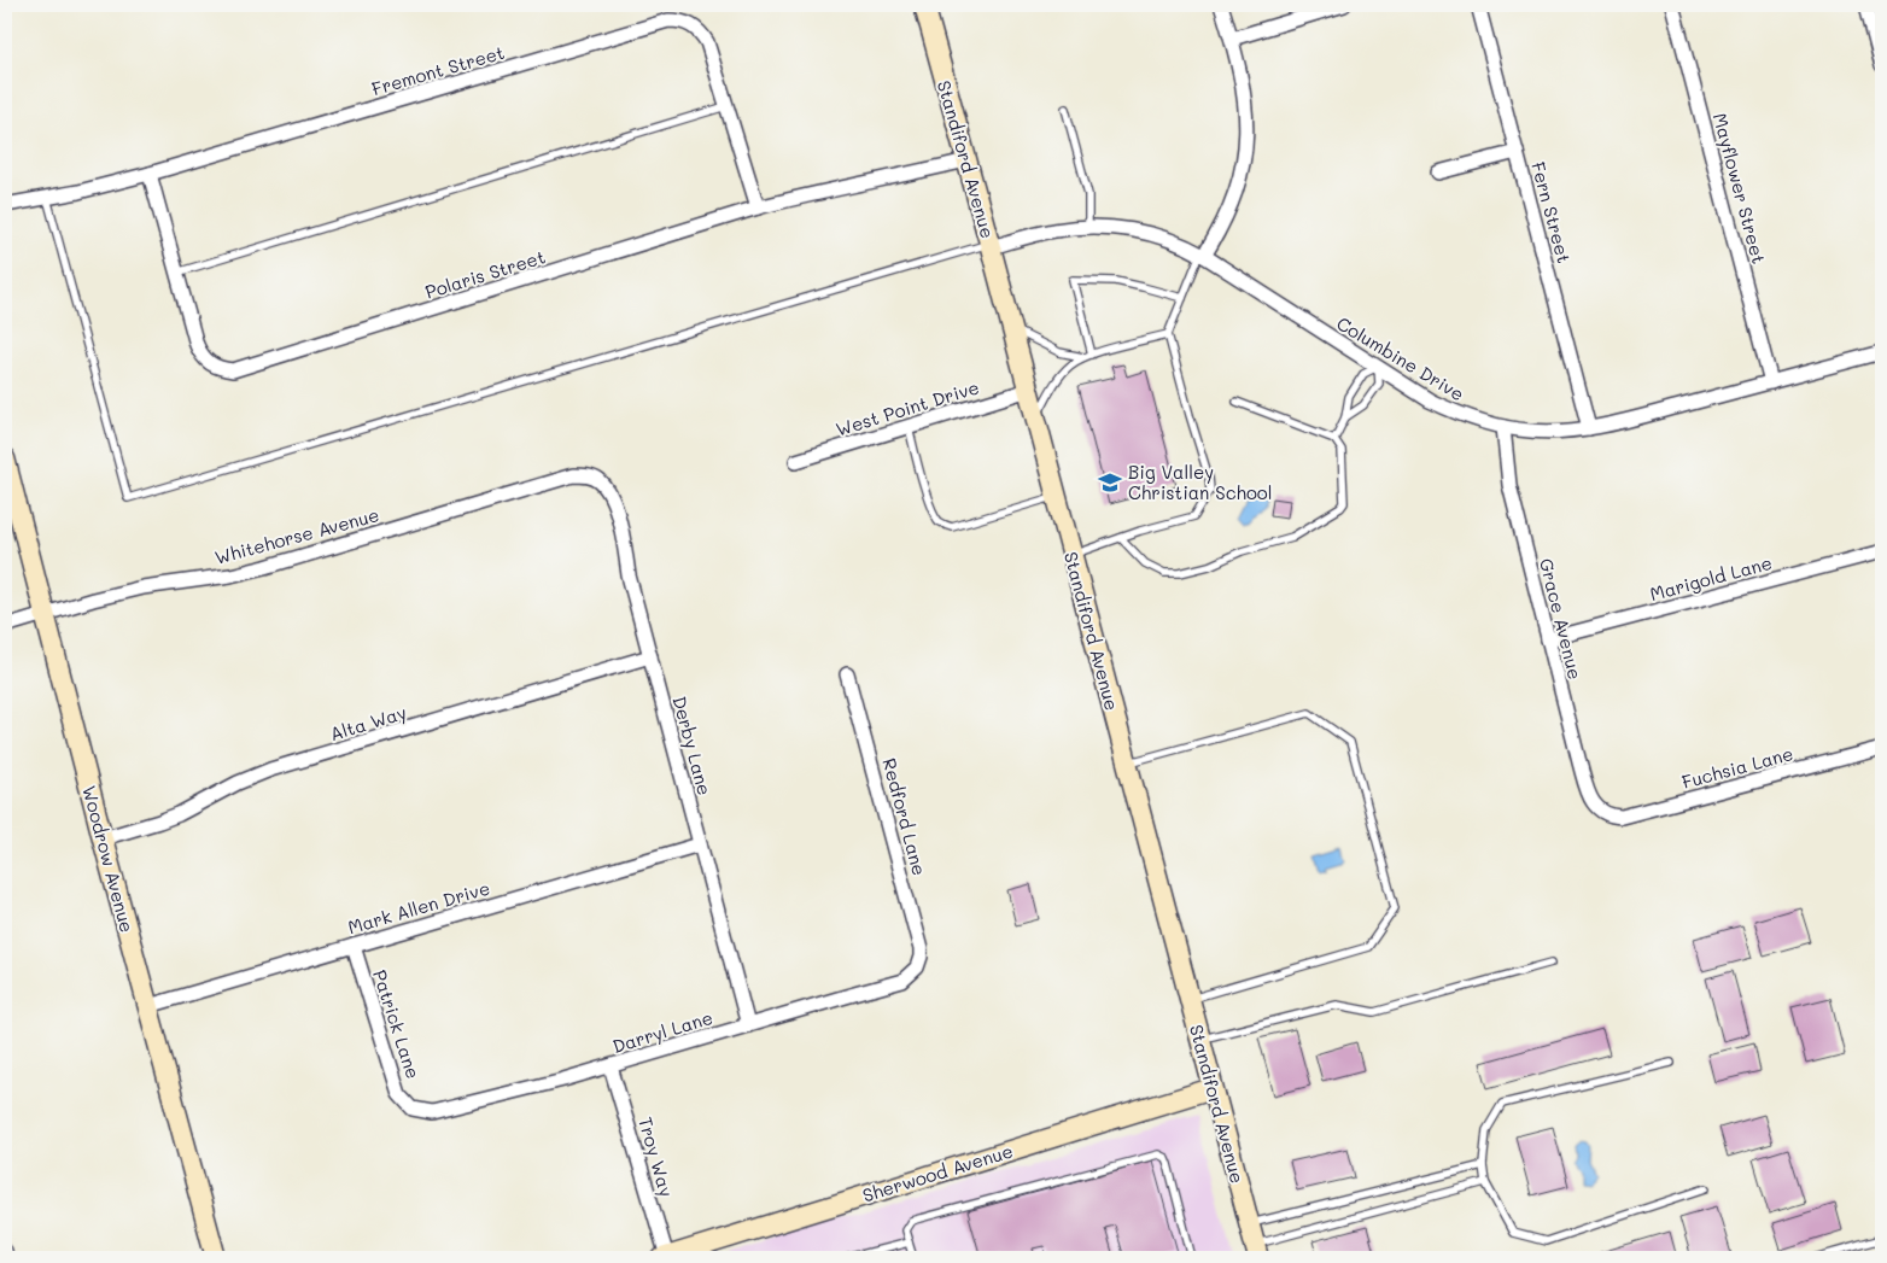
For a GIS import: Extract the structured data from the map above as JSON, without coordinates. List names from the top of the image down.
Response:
{
  "streets": {
    "street": [
      "Fremont Street",
      "Standiford Avenue",
      "Mayflower Street",
      "Fern Street",
      "Polaris Street",
      "Columbine Drive",
      "West Point Drive",
      "Whitehorse Avenue",
      "Marigold Lane",
      "Grace Avenue",
      "Alta Way",
      "Derby Lane",
      "Fuchsia Lane",
      "Redford Lane",
      "Woodrow Avenue",
      "Mark Allen Drive",
      "Patrick Lane",
      "Darryl Lane",
      "Troy Way",
      "Sherwood Avenue"
    ]
  },
  "crossings": [
    ["Fremont Street", "Polaris Street"],
    ["Standiford Avenue", "Polaris Street"],
    ["Standiford Avenue", "Columbine Drive"],
    ["Standiford Avenue", "West Point Drive"],
    ["Standiford Avenue", "Sherwood Avenue"],
    ["Mayflower Street", "Columbine Drive"],
    ["Fern Street", "Columbine Drive"],
    ["Columbine Drive", "Grace Avenue"],
    ["Whitehorse Avenue", "Derby Lane"],
    ["Whitehorse Avenue", "Woodrow Avenue"],
    ["Marigold Lane", "Grace Avenue"],
    ["Grace Avenue", "Fuchsia Lane"],
    ["Alta Way", "Derby Lane"],
    ["Alta Way", "Woodrow Avenue"],
    ["Derby Lane", "Mark Allen Drive"],
    ["Derby Lane", "Darryl Lane"],
    ["Redford Lane", "Darryl Lane"],
    ["Woodrow Avenue", "Mark Allen Drive"],
    ["Mark Allen Drive", "Patrick Lane"],
    ["Patrick Lane", "Darryl Lane"],
    ["Darryl Lane", "Troy Way"],
    ["Troy Way", "Sherwood Avenue"]
  ],
  "places": {
    "school or university": ["Big Valley Christian School"]
  }
}
